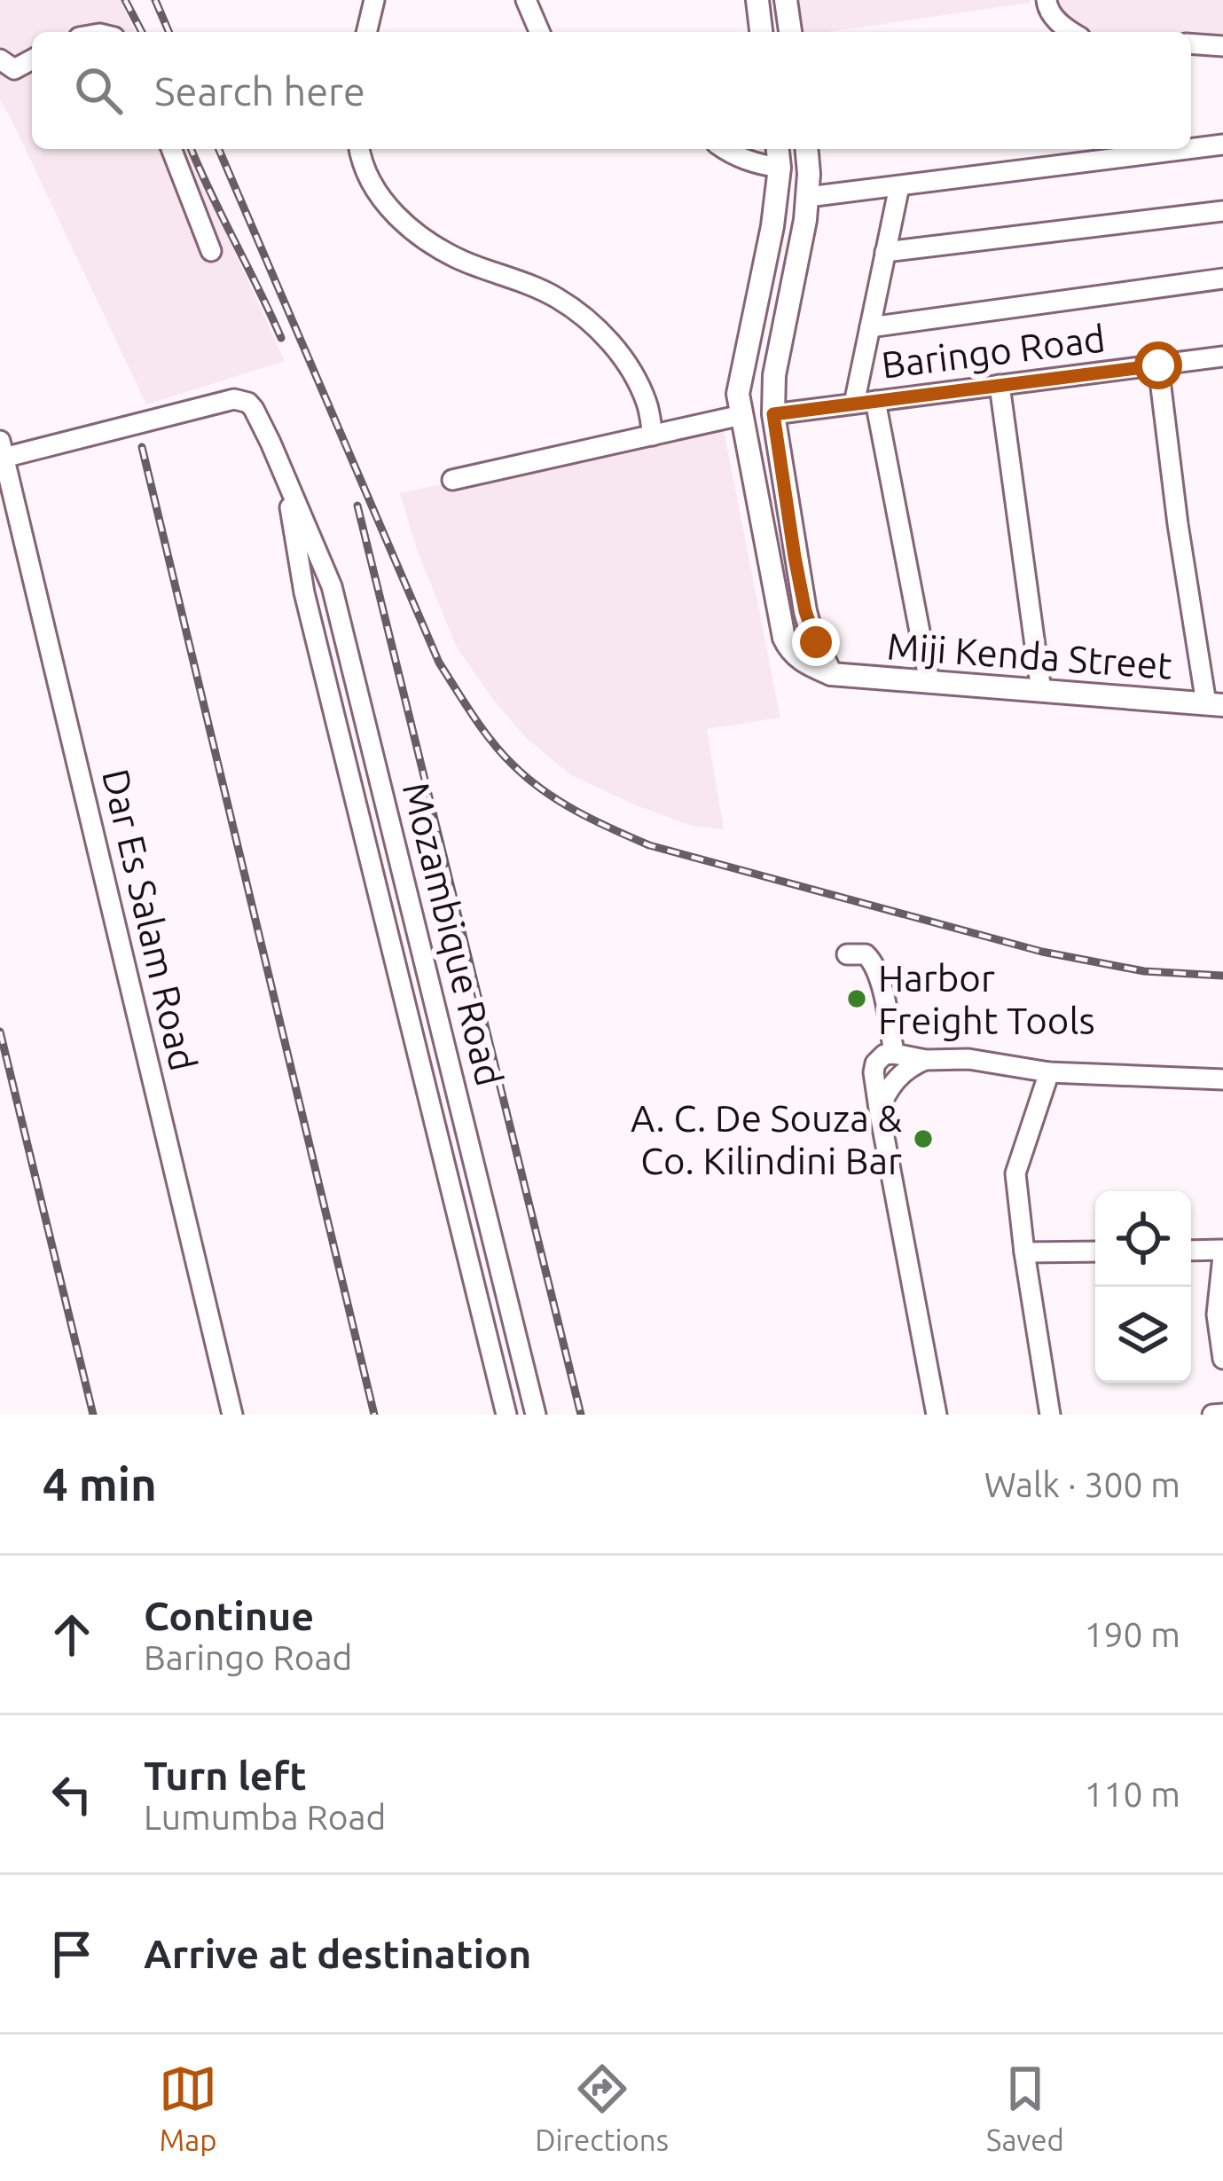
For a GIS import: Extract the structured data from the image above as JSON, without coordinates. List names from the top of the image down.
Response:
{
  "streets": {
    "main road": ["Miji Kenda Street"],
    "street": ["Baringo Road", "Dar Es Salam Road", "Mozambique Road"]
  },
  "crossings": [
    ["Dar Es Salam Road", "Mozambique Road"]
  ],
  "places": ["Harbor Freight Tools", "A. C. De Souza & Co. Kilindini Bar"],
  "page": {
    "search": "Search here",
    "heading": ["4 min", "Walk · 300 m"],
    "list": [
      ["Continue", "Baringo Road", "190 m"],
      ["Turn left", "Lumumba Road", "110 m"],
      "Arrive at destination"
    ],
    "nav": ["Map", "Directions", "Saved"]
  }
}
